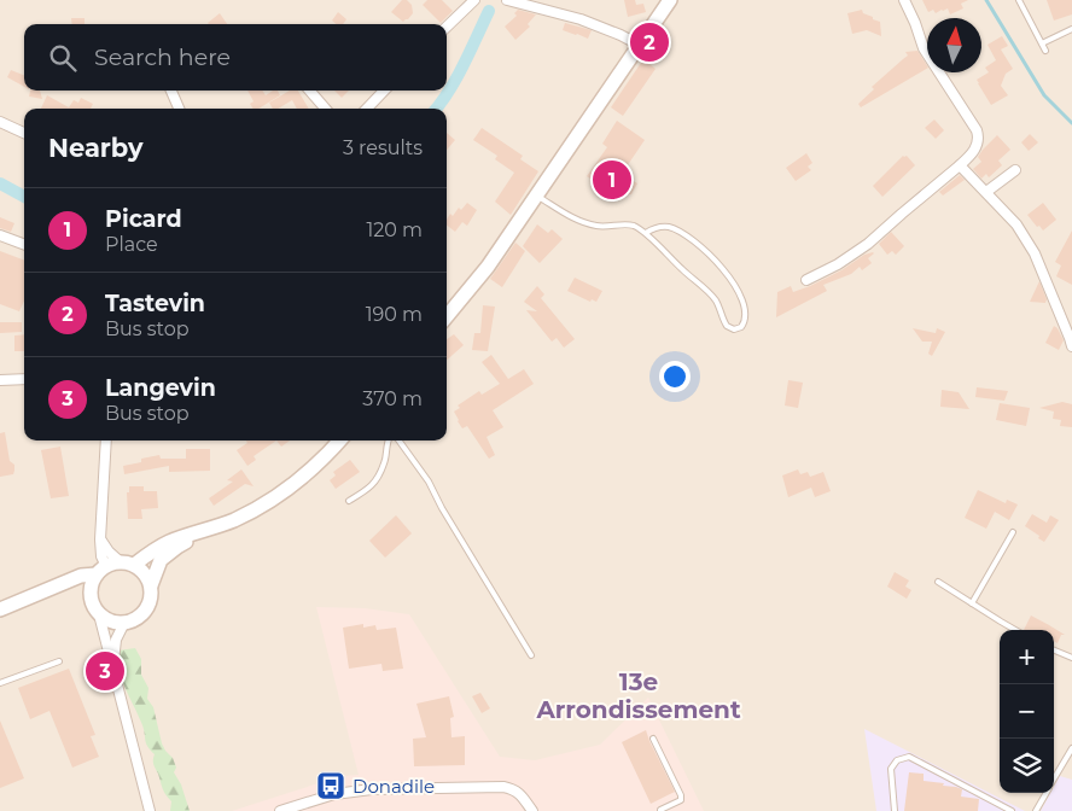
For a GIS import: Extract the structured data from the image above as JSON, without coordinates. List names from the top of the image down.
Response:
{
  "districts": ["13e Arrondissement"],
  "places": {
    "bus stop": ["Donadile"]
  },
  "north": "top",
  "page": {
    "pins": ["2", "1", "3"],
    "search": "Search here",
    "heading": ["Nearby", "3 results"],
    "list": [
      {
        "mark": "1",
        "name": "Picard",
        "note": "Place",
        "value": "120 m"
      },
      {
        "mark": "2",
        "name": "Tastevin",
        "note": "Bus stop",
        "value": "190 m"
      },
      {
        "mark": "3",
        "name": "Langevin",
        "note": "Bus stop",
        "value": "370 m"
      }
    ],
    "map_buttons": ["+", "−"]
  }
}
